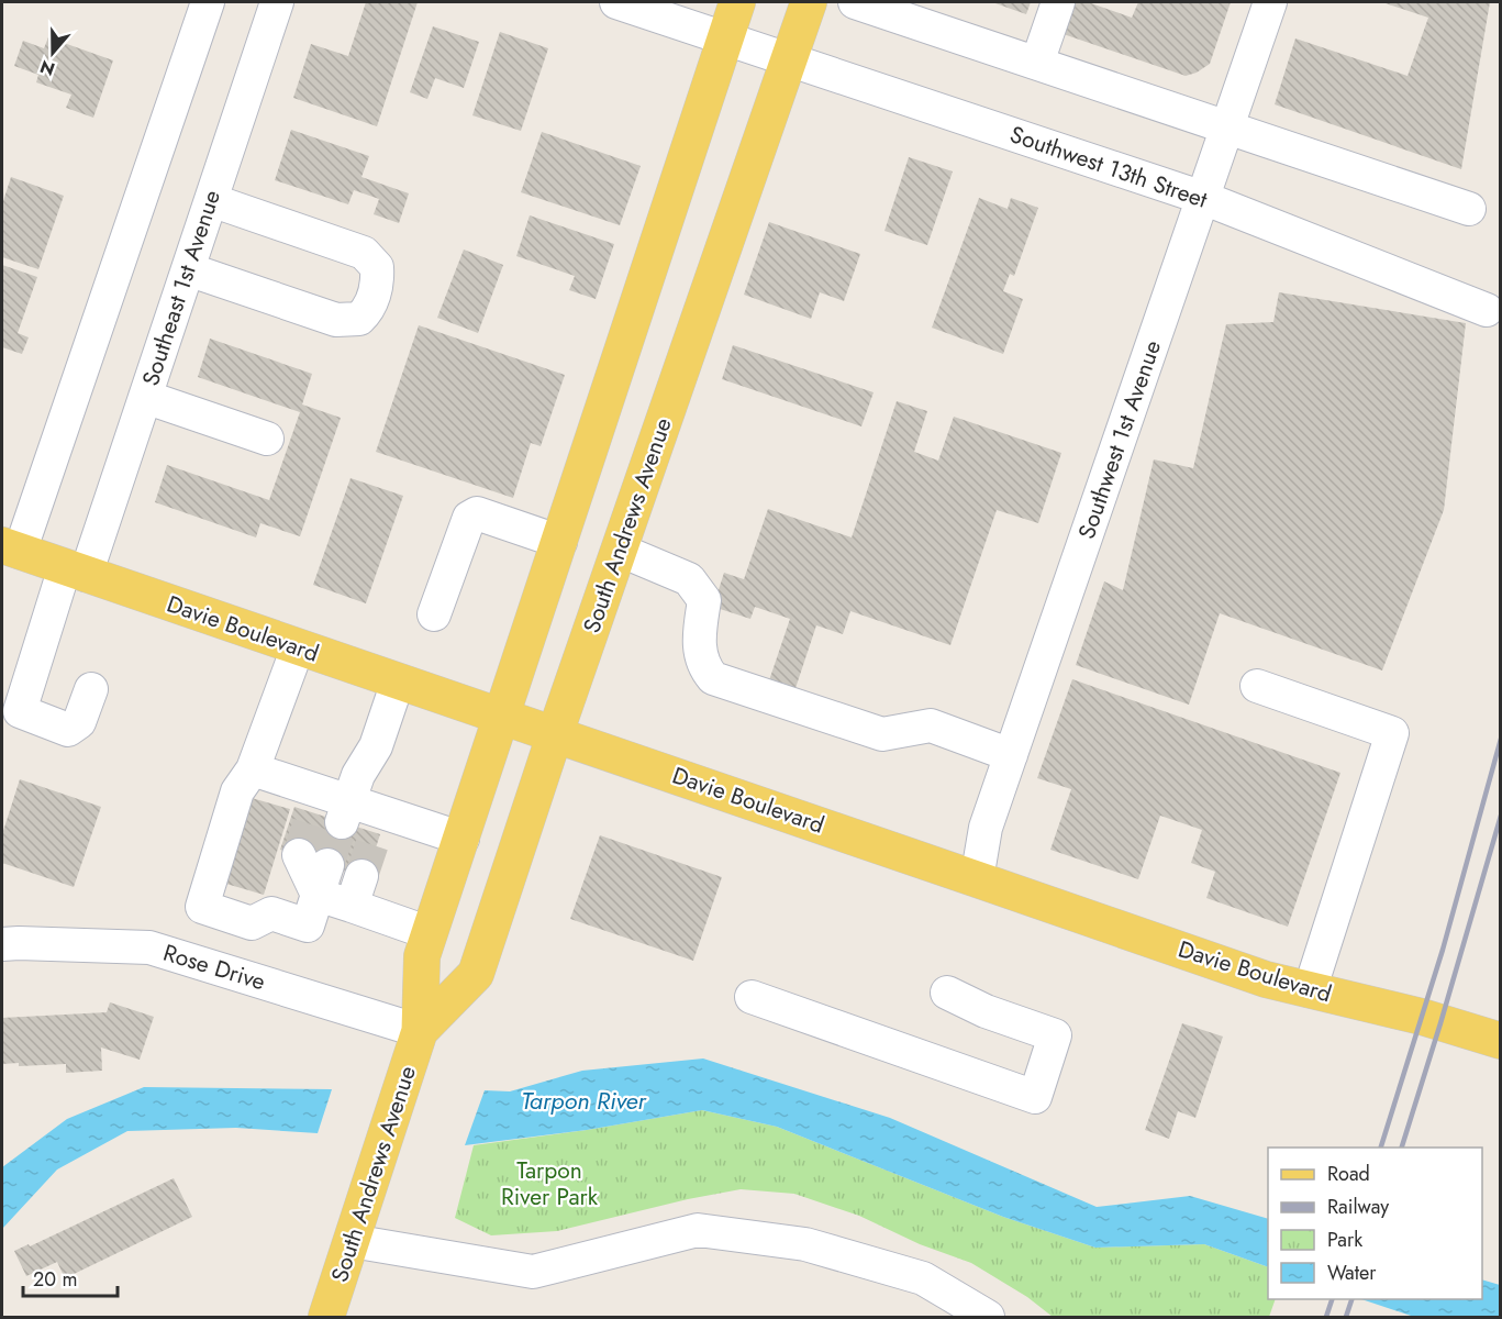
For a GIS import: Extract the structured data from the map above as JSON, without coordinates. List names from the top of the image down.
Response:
{
  "streets": {
    "main road": ["South Andrews Avenue", "Davie Boulevard"],
    "street": [
      "Southwest 13th Street",
      "Southeast 1st Avenue",
      "Southwest 1st Avenue",
      "Rose Drive"
    ]
  },
  "crossings": [
    ["Southwest 13th Street", "Southwest 1st Avenue"],
    ["Southwest 13th Street", "South Andrews Avenue"],
    ["Southeast 1st Avenue", "Davie Boulevard"],
    ["Southwest 1st Avenue", "Davie Boulevard"],
    ["South Andrews Avenue", "Davie Boulevard"],
    ["South Andrews Avenue", "Rose Drive"]
  ],
  "water": ["Tarpon River"],
  "parks": ["Tarpon River Park"],
  "legend": [
    "Road",
    "Railway",
    "Park",
    "Water"
  ],
  "scale_bar": "20 m",
  "north": "bottom"
}
